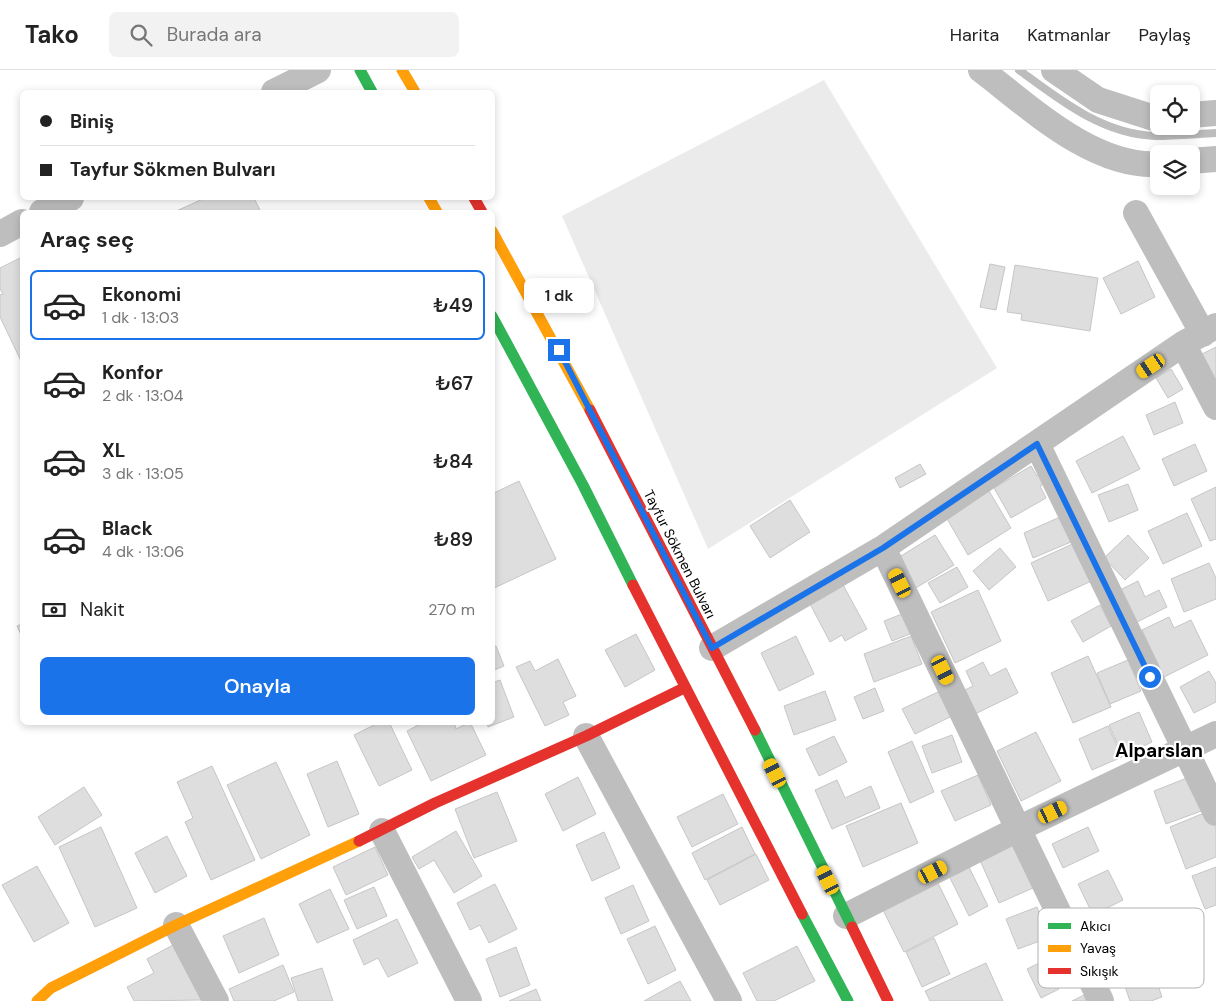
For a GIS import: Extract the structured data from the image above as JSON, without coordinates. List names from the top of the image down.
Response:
{
  "streets": {
    "main road": ["Tayfur Sökmen Bulvarı"]
  },
  "districts": ["Alparslan"],
  "legend": ["Akıcı", "Yavaş", "Sıkışık"],
  "page": {
    "header": "Tako",
    "search": "Burada ara",
    "nav": ["Harita", "Katmanlar", "Paylaş"],
    "banner": ["Biniş", "Tayfur Sökmen Bulvarı"],
    "heading": "Araç seç",
    "list": [
      {
        "name": "Ekonomi",
        "note": "1 dk · 13:03",
        "value": "₺49"
      },
      {
        "name": "Konfor",
        "note": "2 dk · 13:04",
        "value": "₺67"
      },
      {
        "name": "XL",
        "note": "3 dk · 13:05",
        "value": "₺84"
      },
      {
        "name": "Black",
        "note": "4 dk · 13:06",
        "value": "₺89"
      }
    ],
    "bubble": "1 dk",
    "pay": ["Nakit", "270 m"],
    "buttons": "Onayla"
  }
}
